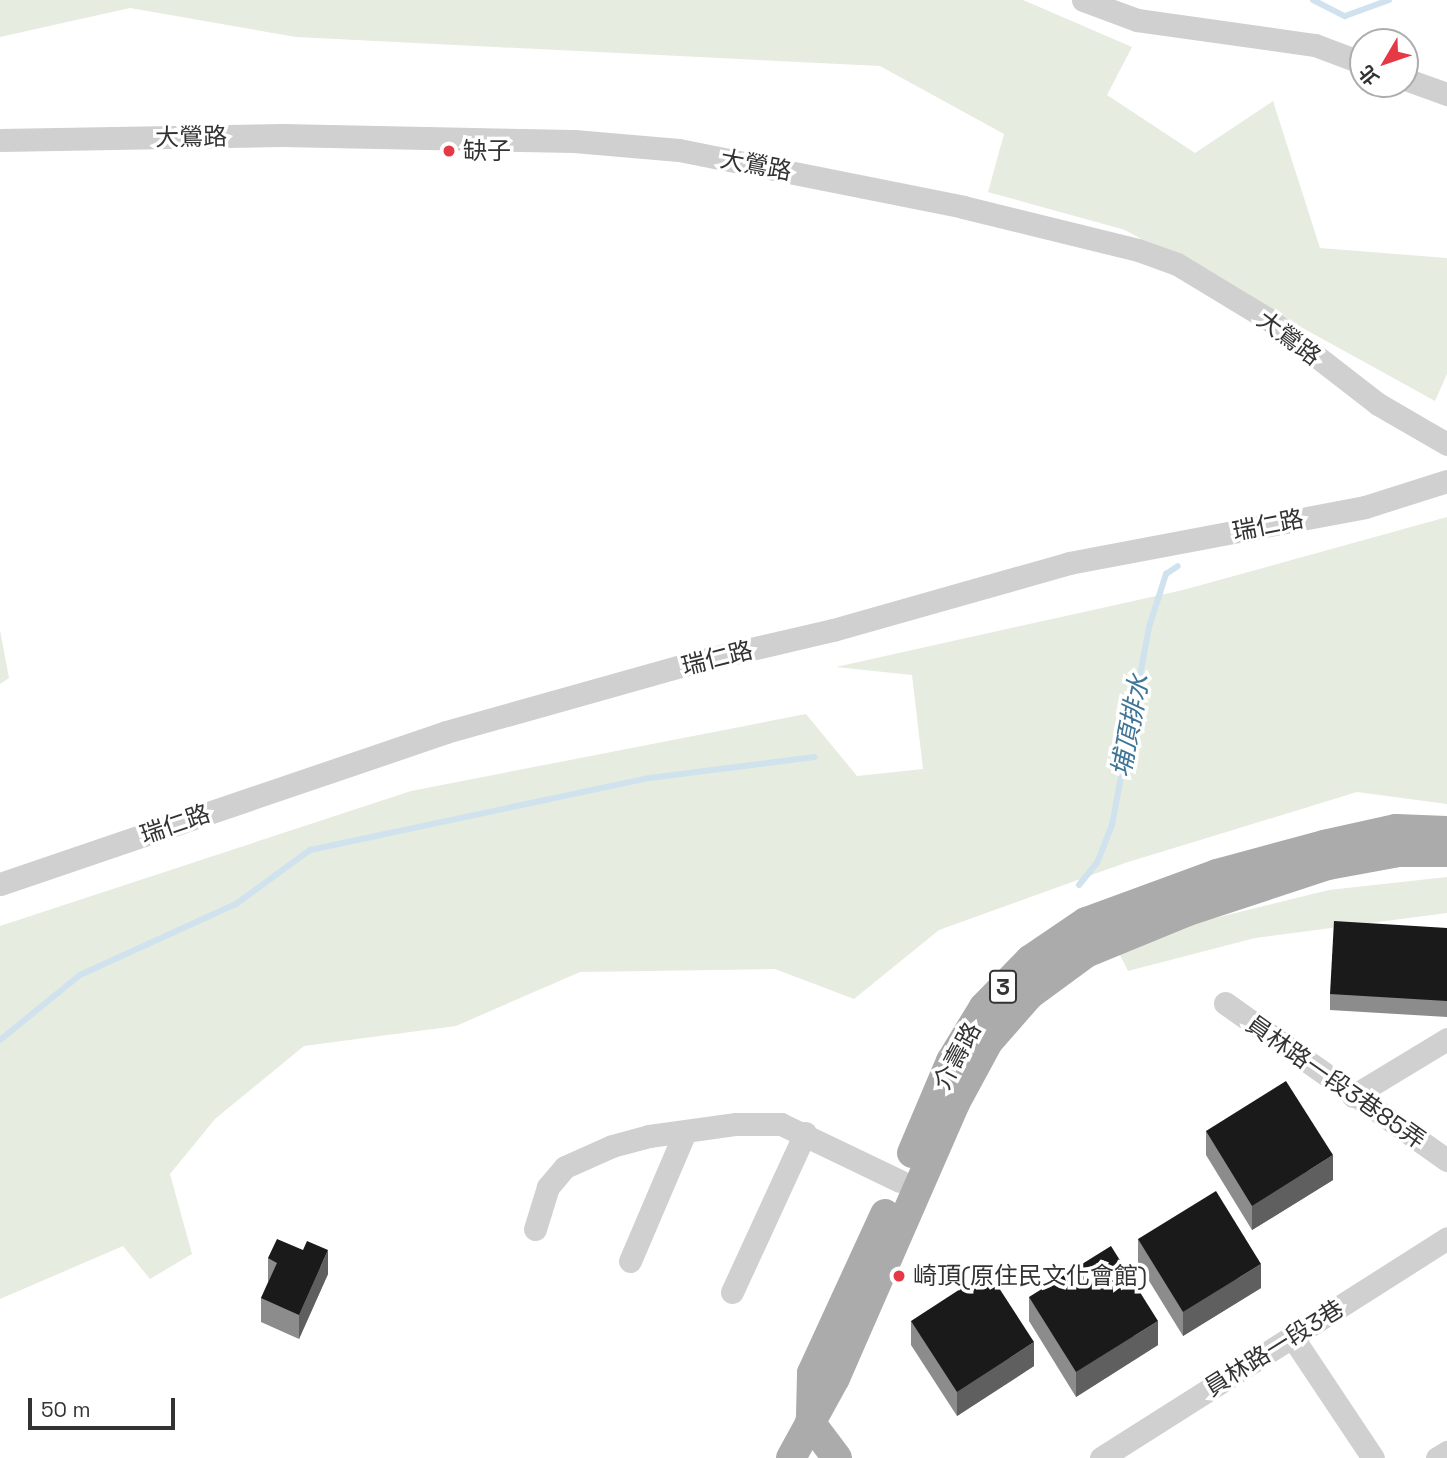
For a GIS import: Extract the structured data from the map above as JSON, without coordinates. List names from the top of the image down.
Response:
{
  "streets": {
    "main road": ["3", "介壽路"],
    "street": [
      "大鶯路",
      "瑞仁路",
      "員林路一段3巷85弄",
      "員林路一段3巷"
    ]
  },
  "water": ["埔頂排水"],
  "places": ["缺子", "崎頂(原住民文化會館)"],
  "scale_bar": "50 m",
  "north": "bottom left"
}
